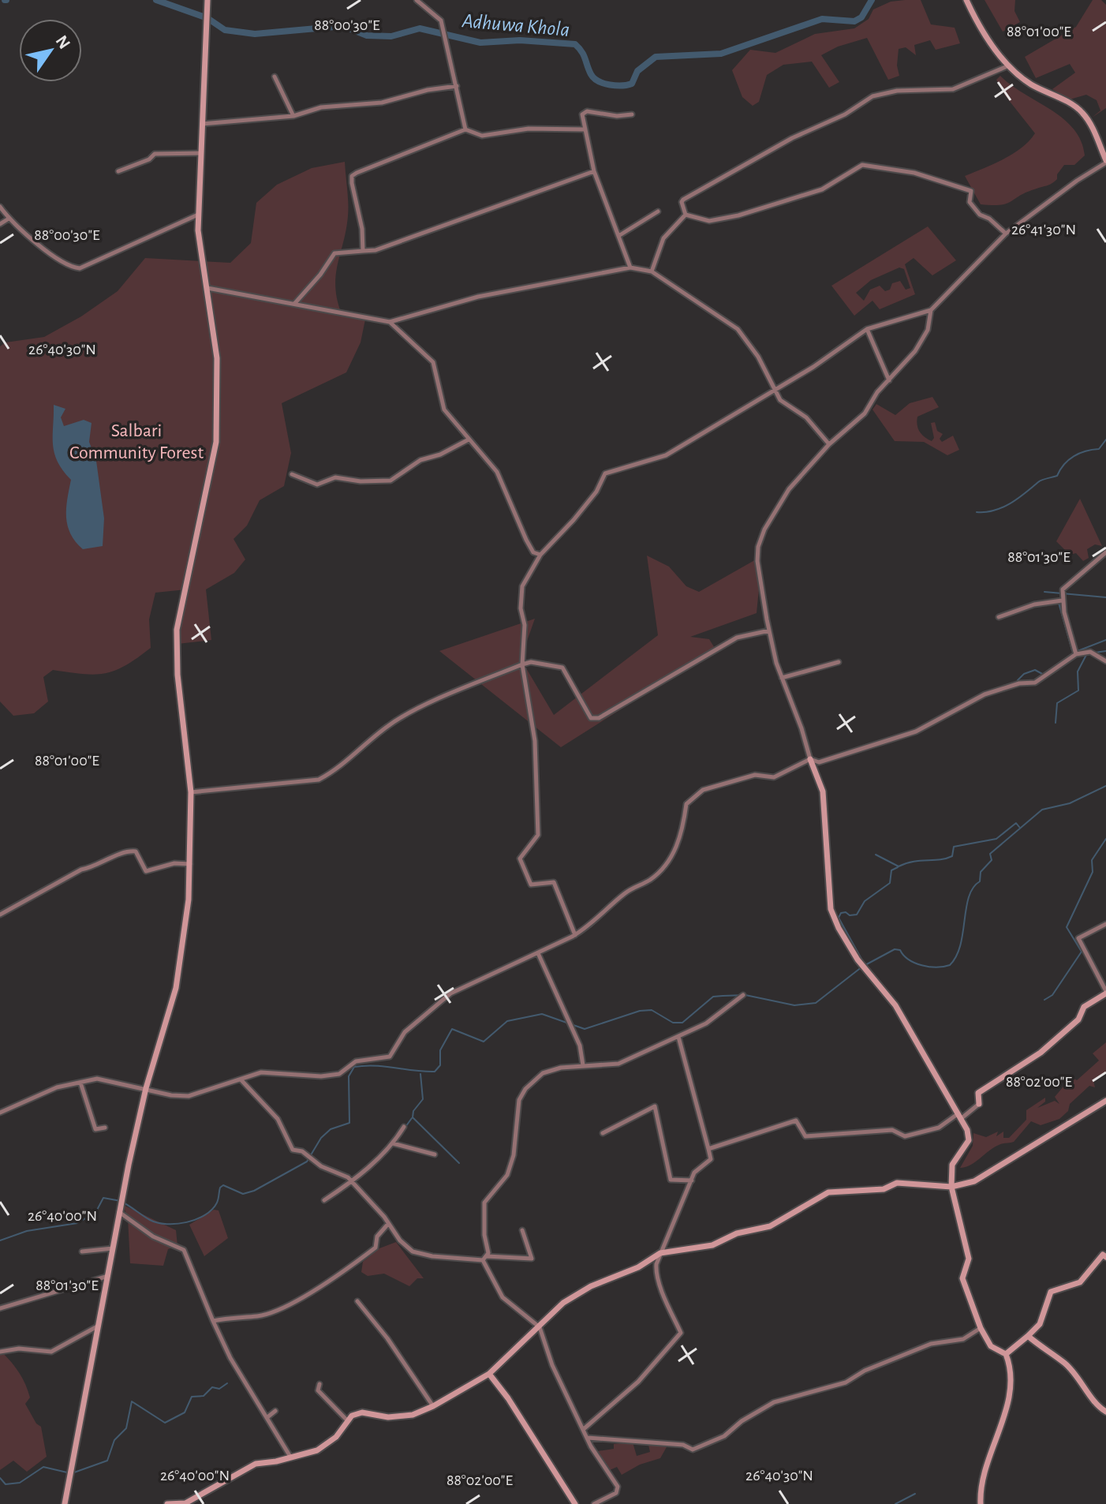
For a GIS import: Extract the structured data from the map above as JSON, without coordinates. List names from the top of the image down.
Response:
{
  "water": ["Adhuwa Khola"],
  "parks": ["Salbari Community Forest"],
  "north": "top right",
  "coordinates": [
    "88°00'30\"E",
    "88°01'00\"E",
    "26°41'30\"N",
    "26°40'30\"N",
    "88°01'30\"E",
    "88°02'00\"E",
    "26°40'00\"N"
  ]
}
